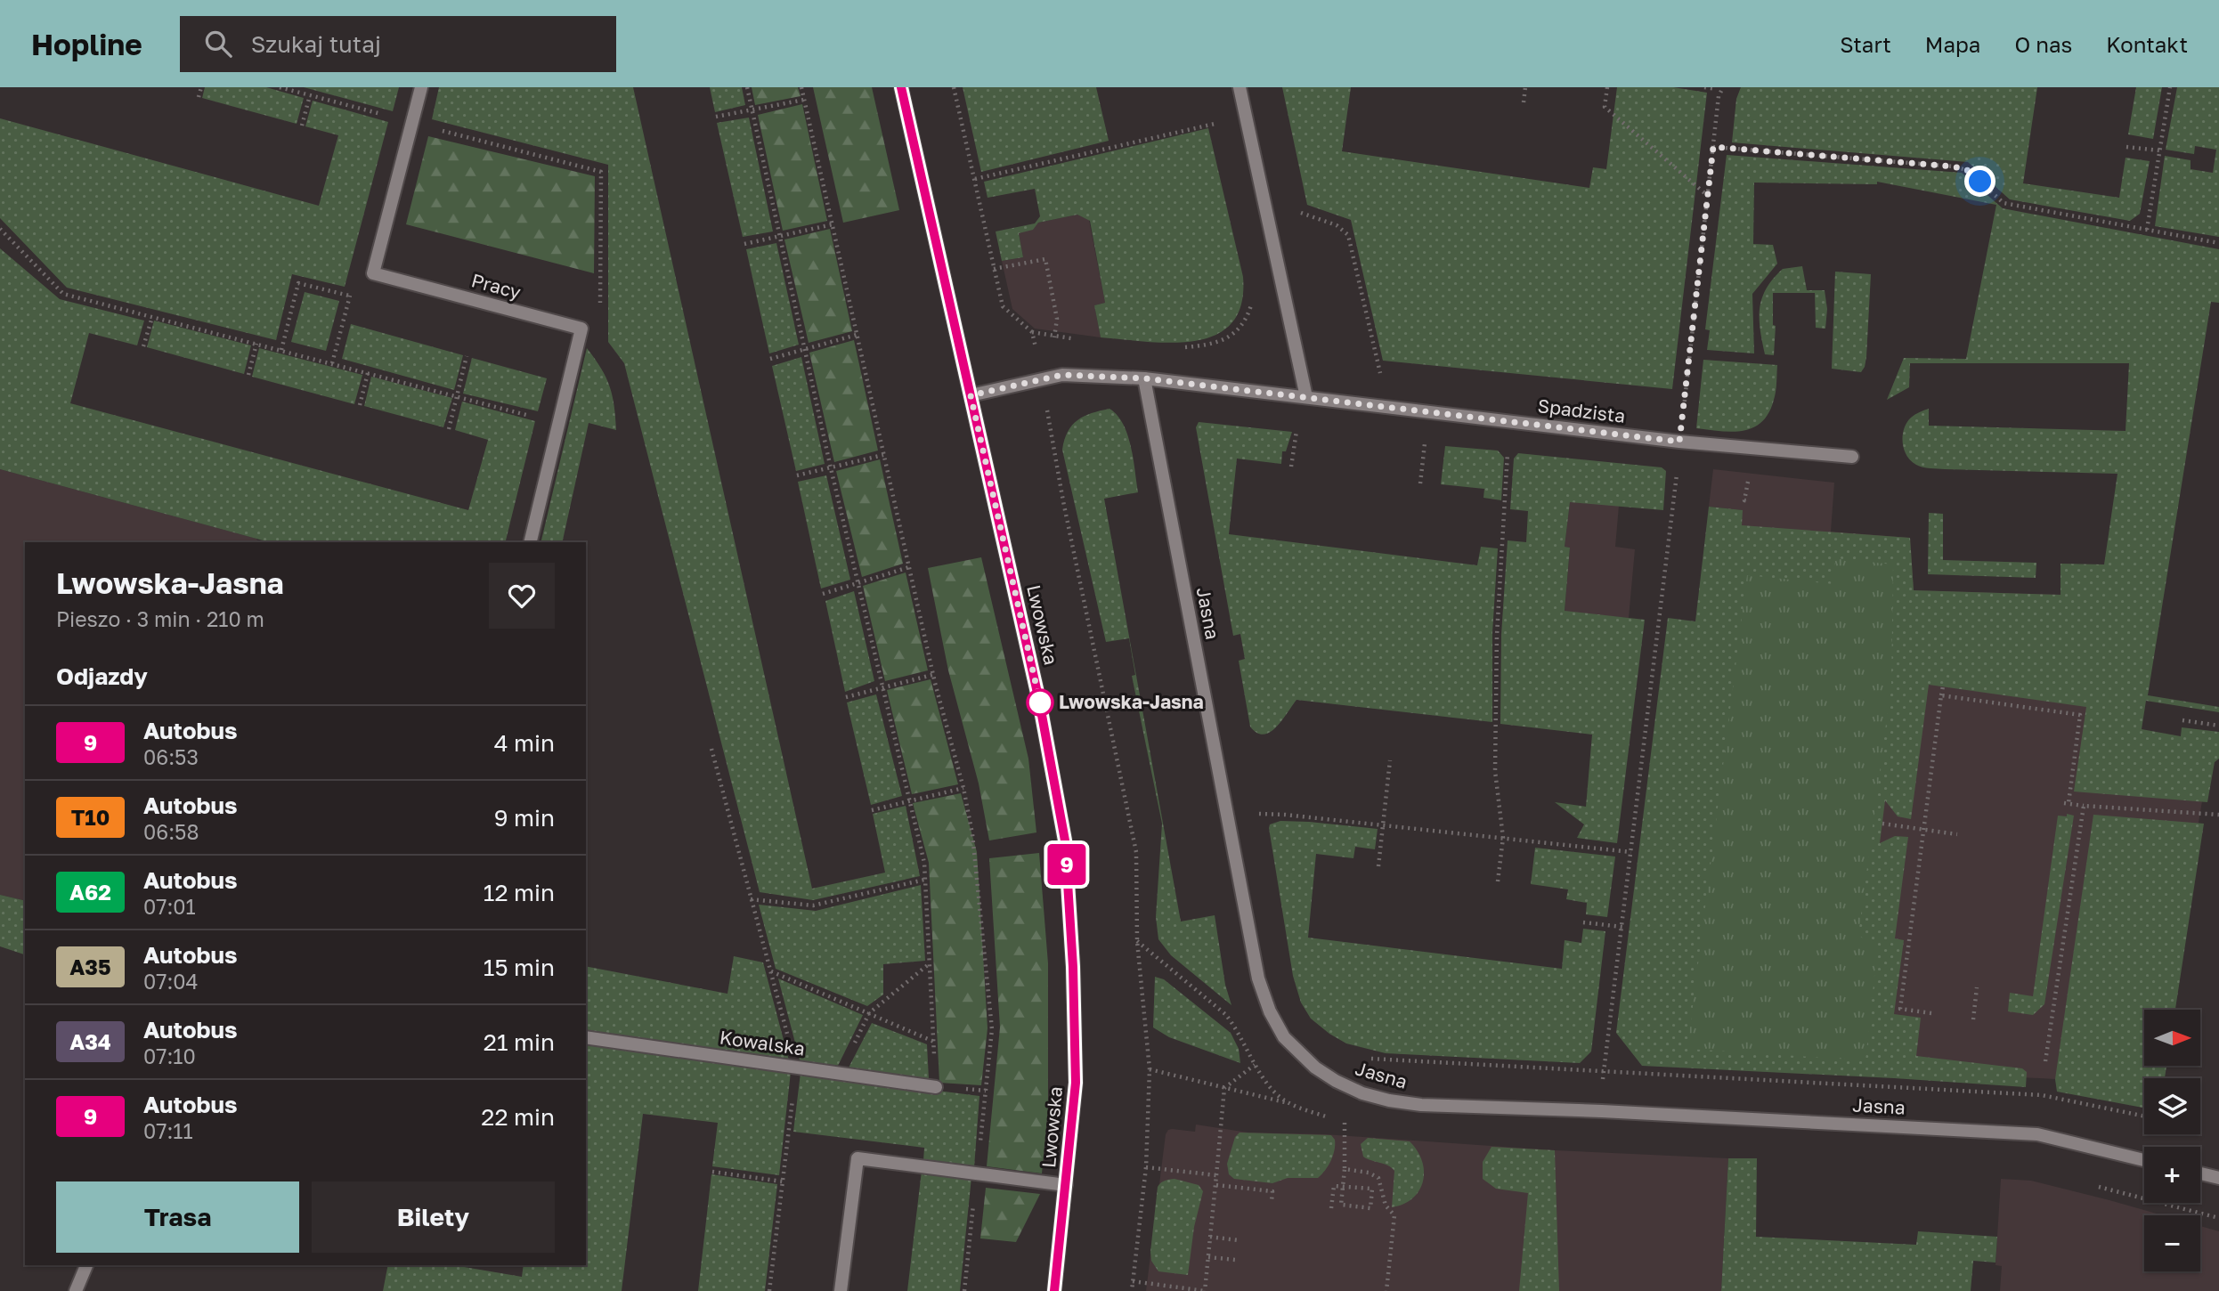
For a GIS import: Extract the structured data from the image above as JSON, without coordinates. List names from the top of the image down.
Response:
{
  "streets": {
    "street": [
      "Pracy",
      "Spadzista",
      "Jasna",
      "Lwowska",
      "Kowalska"
    ]
  },
  "crossings": [
    ["Spadzista", "Jasna"],
    ["Spadzista", "Lwowska"]
  ],
  "places": ["Lwowska-Jasna"],
  "lines": ["bus line 9"],
  "north": "right",
  "page": {
    "header": "Hopline",
    "search": "Szukaj tutaj",
    "nav": [
      "Start",
      "Mapa",
      "O nas",
      "Kontakt"
    ],
    "on_map": "9",
    "heading": [
      ["Lwowska-Jasna", "Pieszo · 3 min · 210 m"],
      "Odjazdy"
    ],
    "list": [
      {
        "mark": "9",
        "name": "Autobus",
        "note": "06:53",
        "value": "4 min"
      },
      {
        "mark": "T10",
        "name": "Autobus",
        "note": "06:58",
        "value": "9 min"
      },
      {
        "mark": "A62",
        "name": "Autobus",
        "note": "07:01",
        "value": "12 min"
      },
      {
        "mark": "A35",
        "name": "Autobus",
        "note": "07:04",
        "value": "15 min"
      },
      {
        "mark": "A34",
        "name": "Autobus",
        "note": "07:10",
        "value": "21 min"
      },
      {
        "mark": "9",
        "name": "Autobus",
        "note": "07:11",
        "value": "22 min"
      }
    ],
    "map_buttons": ["+", "−"],
    "buttons": ["Trasa", "Bilety"]
  }
}
